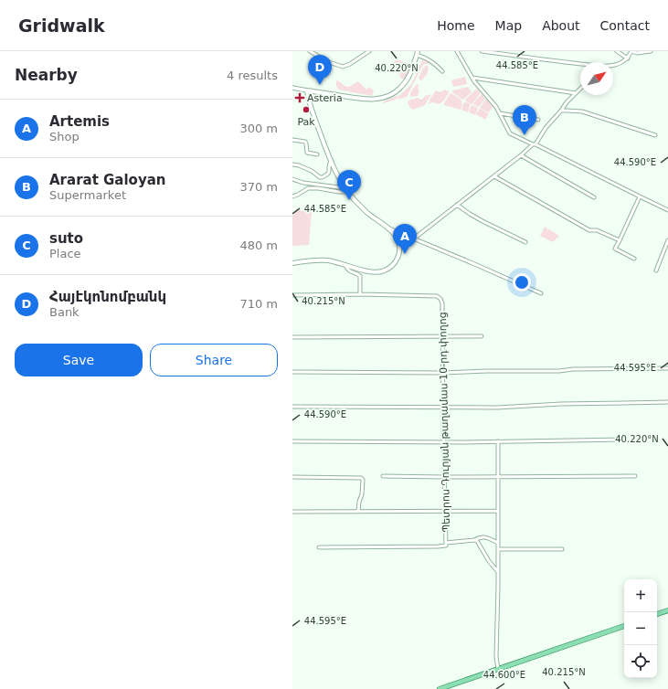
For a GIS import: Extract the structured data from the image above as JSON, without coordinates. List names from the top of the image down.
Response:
{
  "streets": {
    "street": ["Պետրոս Դուրյան թաղամաս 10-րդ փողոց"]
  },
  "places": {
    "health": ["Asteria"],
    "other": ["Pak"]
  },
  "north": "top right",
  "page": {
    "header": "Gridwalk",
    "nav": [
      "Home",
      "Map",
      "About",
      "Contact"
    ],
    "heading": ["Nearby", "4 results"],
    "pins": [
      "D",
      "B",
      "C",
      "A"
    ],
    "list": [
      {
        "mark": "A",
        "name": "Artemis",
        "note": "Shop",
        "value": "300 m"
      },
      {
        "mark": "B",
        "name": "Ararat Galoyan",
        "note": "Supermarket",
        "value": "370 m"
      },
      {
        "mark": "C",
        "name": "suto",
        "note": "Place",
        "value": "480 m"
      },
      {
        "mark": "D",
        "name": "Հայէկոնոմբանկ",
        "note": "Bank",
        "value": "710 m"
      }
    ],
    "buttons": ["Save", "Share"],
    "map_buttons": ["+", "−"]
  },
  "coordinates": [
    "44.585°E",
    "40.220°N",
    "44.590°E",
    "40.215°N",
    "44.595°E",
    "44.600°E"
  ]
}
